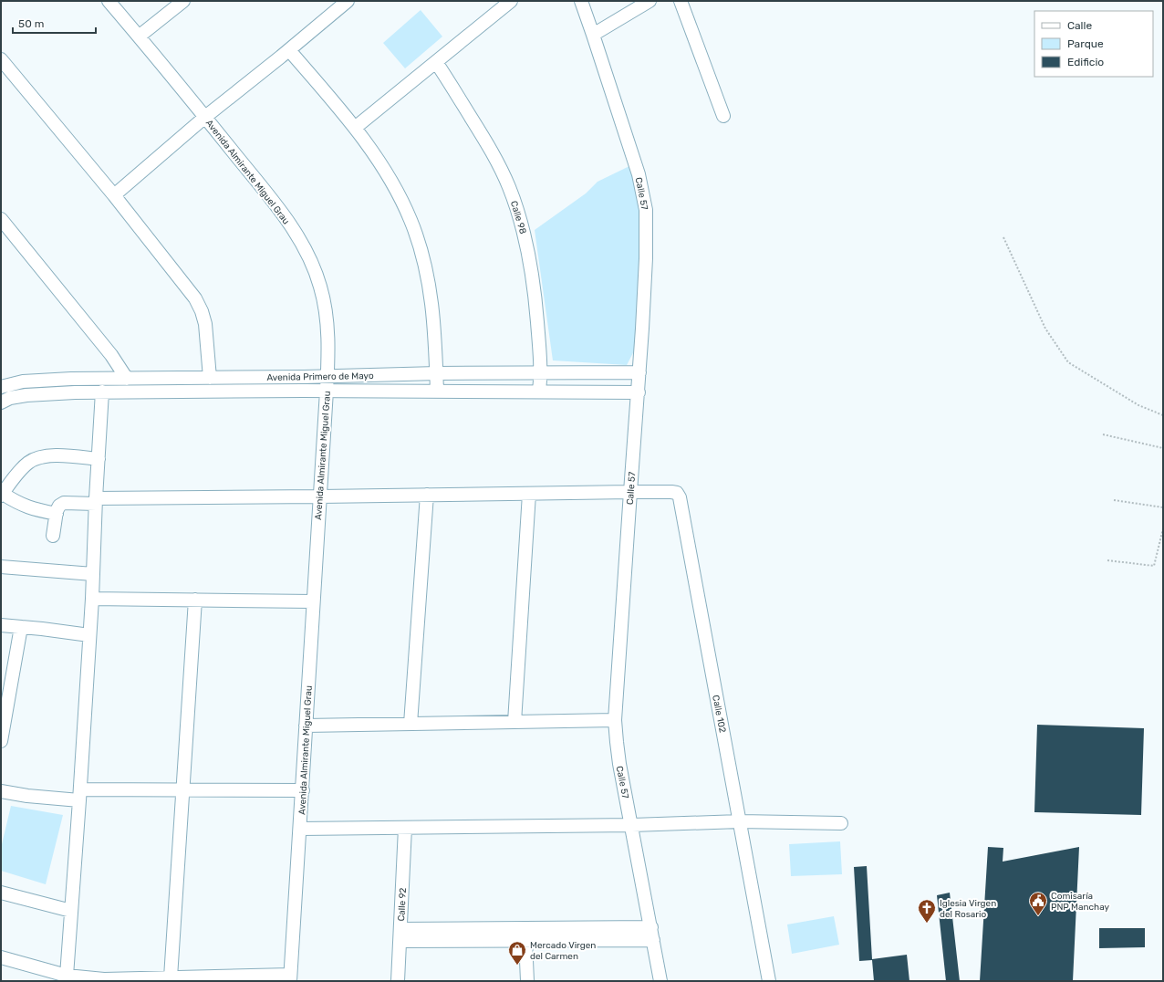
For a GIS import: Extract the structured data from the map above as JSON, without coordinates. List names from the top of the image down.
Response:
{
  "streets": {
    "street": [
      "Avenida Almirante Miguel Grau",
      "Calle 57",
      "Calle 98",
      "Avenida Primero de Mayo",
      "Calle 102",
      "Calle 92"
    ]
  },
  "crossings": [
    ["Avenida Almirante Miguel Grau", "Avenida Primero de Mayo"],
    ["Avenida Almirante Miguel Grau", "Calle 102"],
    ["Calle 57", "Avenida Primero de Mayo"],
    ["Calle 57", "Calle 102"],
    ["Calle 98", "Avenida Primero de Mayo"]
  ],
  "places": {
    "public building": ["Comisaría PNP Manchay"],
    "church": ["Iglesia Virgen del Rosario"],
    "shop": ["Mercado Virgen del Carmen"]
  },
  "legend": ["Calle", "Parque", "Edificio"],
  "scale_bar": "50 m"
}
